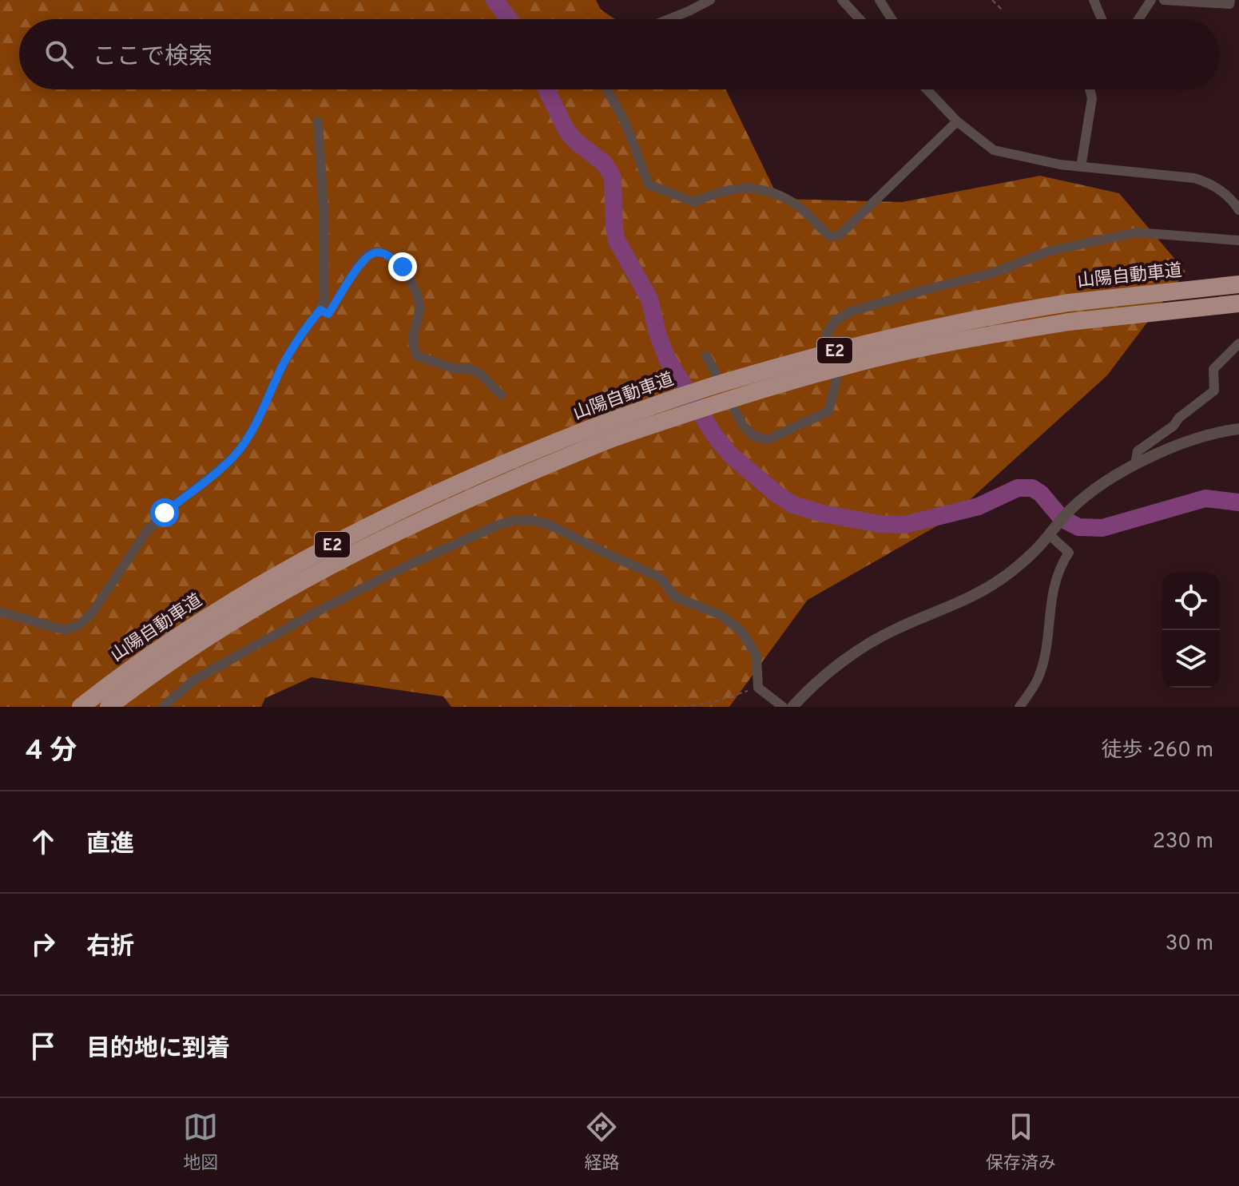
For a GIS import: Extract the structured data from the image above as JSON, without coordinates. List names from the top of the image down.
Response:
{
  "streets": {
    "highway": ["山陽自動車道", "E2"]
  },
  "page": {
    "search": "ここで検索",
    "heading": ["4 分", "徒歩 · 260 m"],
    "list": [
      ["直進", "230 m"],
      ["右折", "30 m"],
      "目的地に到着"
    ],
    "nav": ["地図", "経路", "保存済み"]
  }
}
